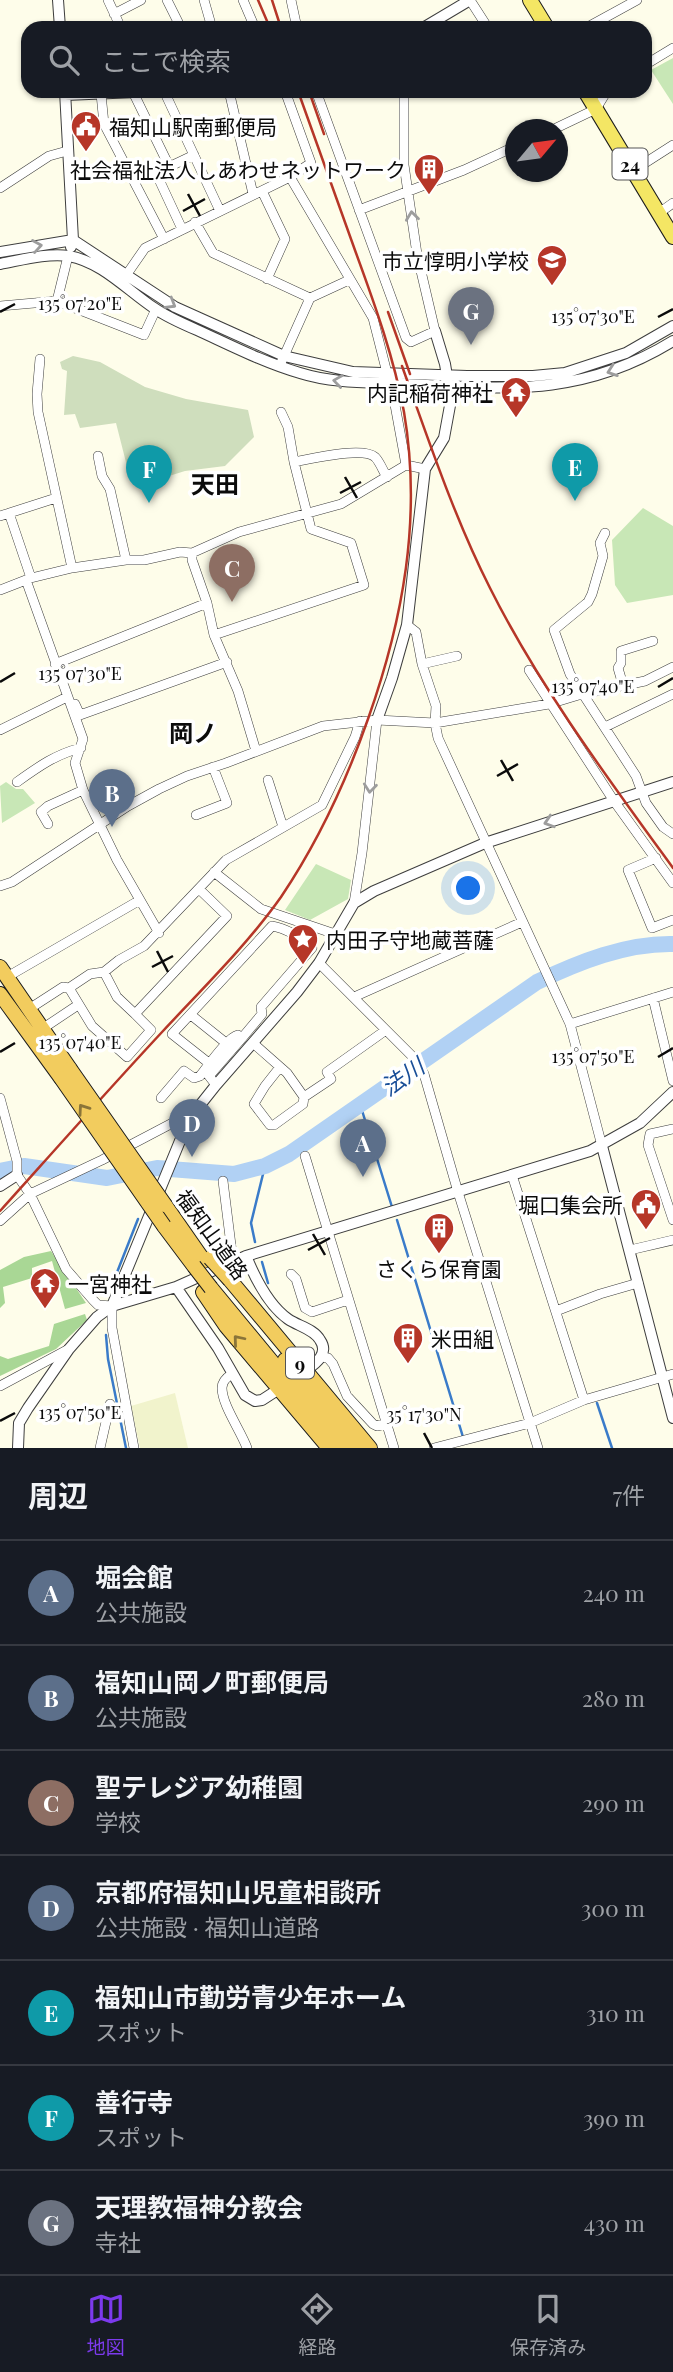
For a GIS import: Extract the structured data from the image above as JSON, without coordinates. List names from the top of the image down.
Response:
{
  "streets": {
    "highway": ["福知山道路", "9"],
    "main road": ["24"]
  },
  "crossings": [
    ["福知山道路", "9"]
  ],
  "districts": ["天田", "岡ノ"],
  "water": ["法川"],
  "places": {
    "public building": ["福知山駅南郵便局", "堀口集会所"],
    "building": ["社会福祉法人しあわせネットワーク", "さくら保育園", "米田組"],
    "school or university": ["市立惇明小学校"],
    "temple": ["内記稲荷神社", "一宮神社"],
    "place": ["内田子守地蔵菩薩"]
  },
  "north": "top right",
  "page": {
    "search": "ここで検索",
    "pins": [
      "G",
      "E",
      "F",
      "C",
      "B",
      "D",
      "A"
    ],
    "heading": ["周辺", "7件"],
    "list": [
      {
        "mark": "A",
        "name": "堀会館",
        "note": "公共施設",
        "value": "240 m"
      },
      {
        "mark": "B",
        "name": "福知山岡ノ町郵便局",
        "note": "公共施設",
        "value": "280 m"
      },
      {
        "mark": "C",
        "name": "聖テレジア幼稚園",
        "note": "学校",
        "value": "290 m"
      },
      {
        "mark": "D",
        "name": "京都府福知山児童相談所",
        "note": "公共施設 · 福知山道路",
        "value": "300 m"
      },
      {
        "mark": "E",
        "name": "福知山市勤労青少年ホーム",
        "note": "スポット",
        "value": "310 m"
      },
      {
        "mark": "F",
        "name": "善行寺",
        "note": "スポット",
        "value": "390 m"
      },
      {
        "mark": "G",
        "name": "天理教福神分教会",
        "note": "寺社",
        "value": "430 m"
      }
    ],
    "nav": ["地図", "経路", "保存済み"]
  },
  "coordinates": [
    "135°07'20\"E",
    "135°07'30\"E",
    "135°07'40\"E",
    "135°07'50\"E",
    "35°17'30\"N"
  ]
}
